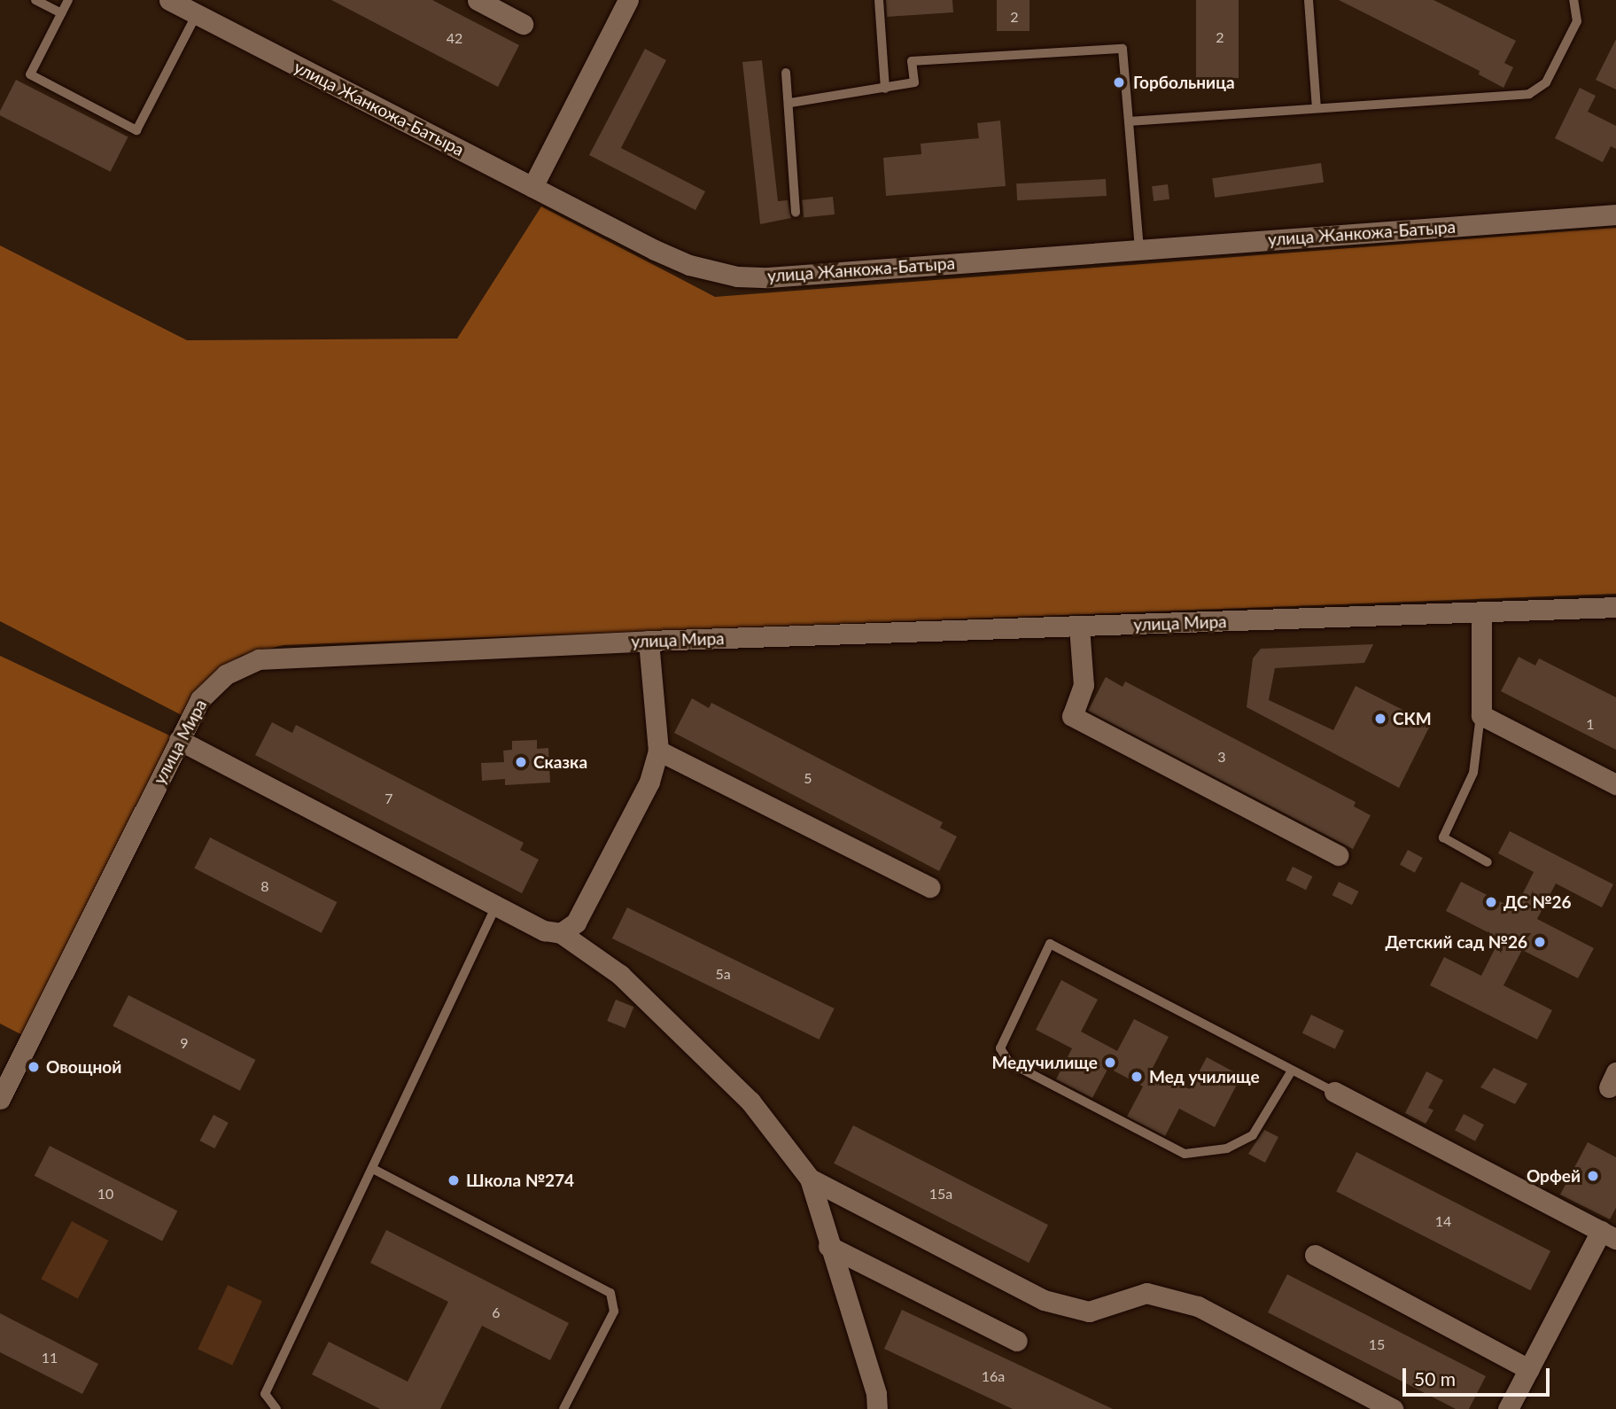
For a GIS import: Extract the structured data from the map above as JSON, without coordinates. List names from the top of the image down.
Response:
{
  "streets": {
    "street": ["улица Жанкожа-Батыра", "улица Мира"]
  },
  "places": [
    "Горбольница",
    "СКМ",
    "Сказка",
    "ДС №26",
    "Детский сад №26",
    "Медучилище",
    "Овощной",
    "Мед училище",
    "Орфей",
    "Школа №274"
  ],
  "house_numbers": [
    "2",
    "2",
    "42",
    "1",
    "3",
    "5",
    "7",
    "8",
    "5а",
    "9",
    "10",
    "15а",
    "14",
    "6",
    "15",
    "11",
    "16а"
  ],
  "scale_bar": "50 m"
}
